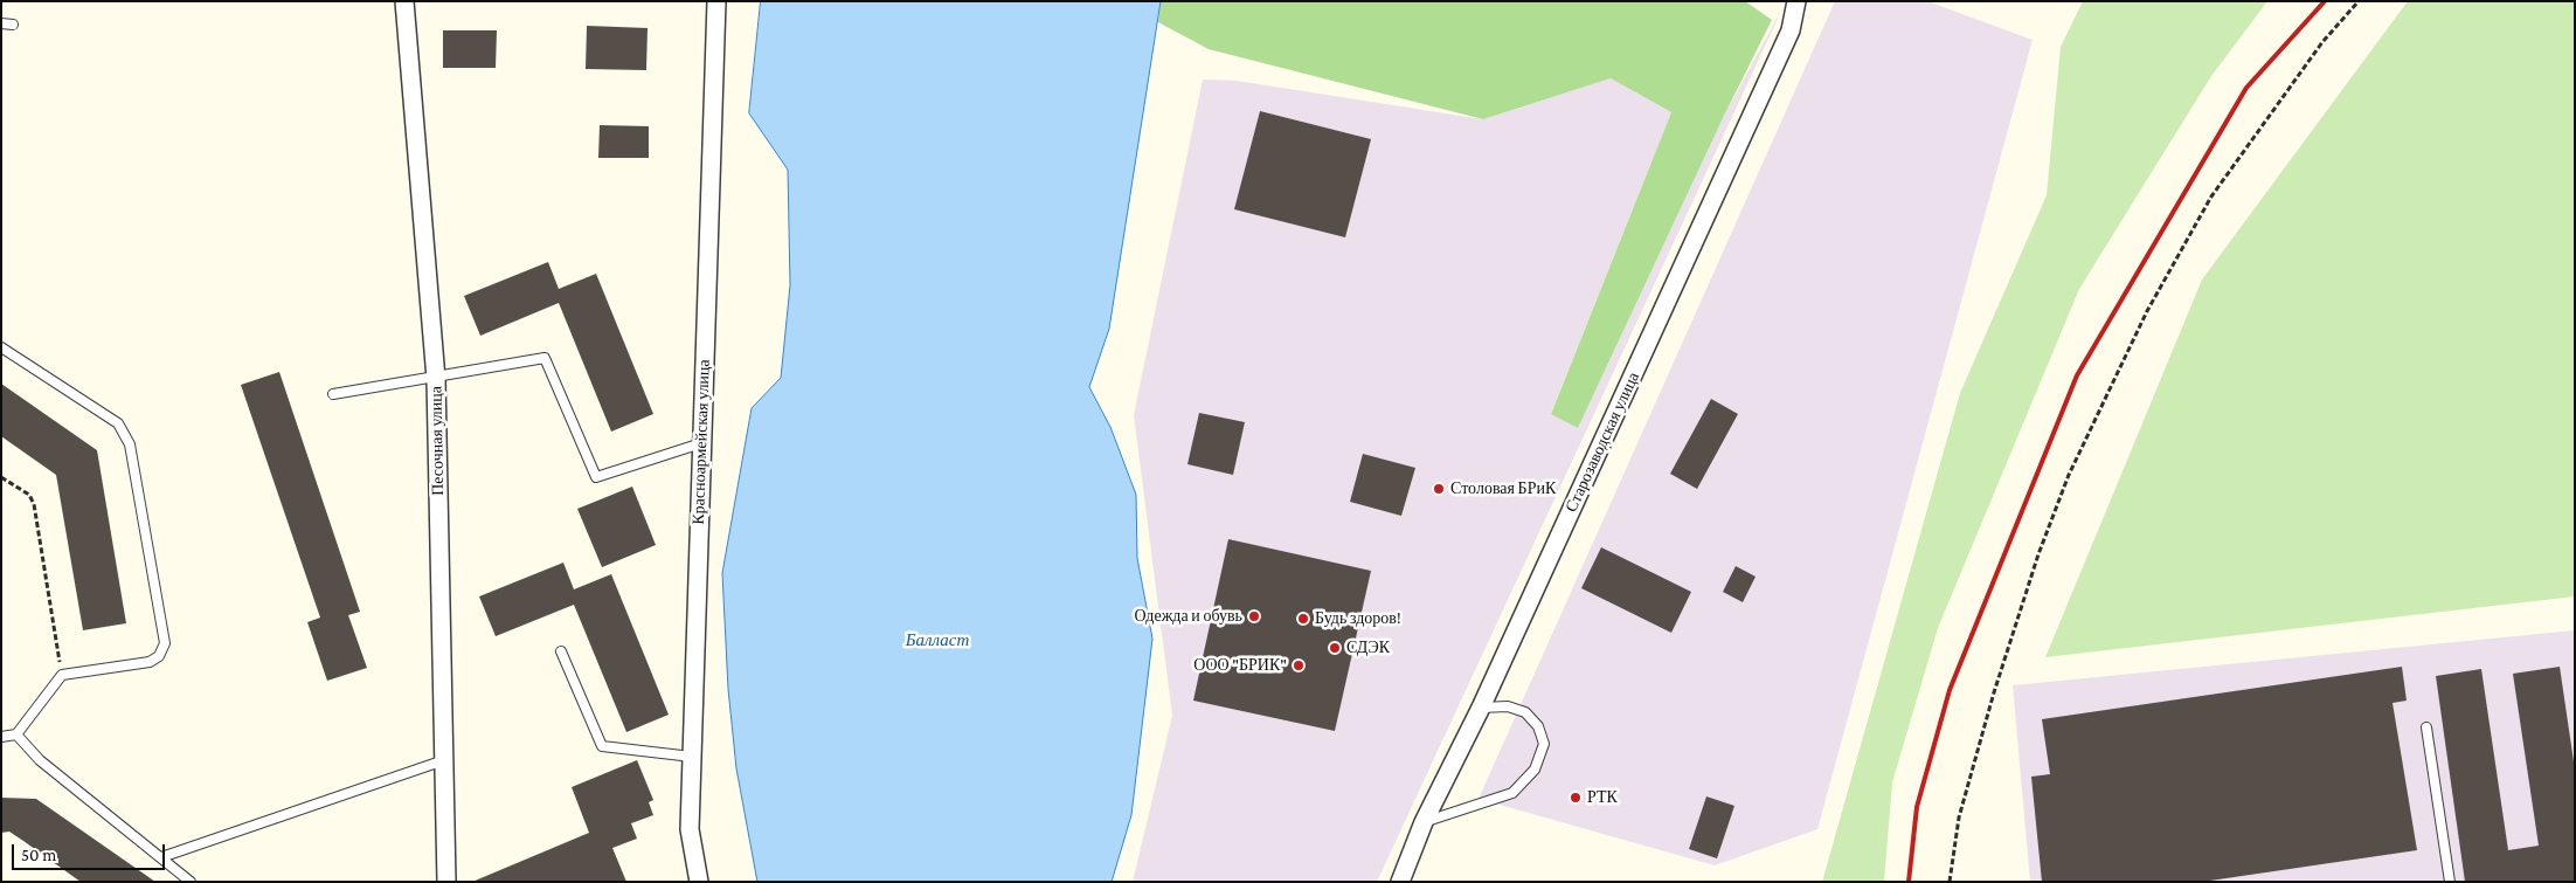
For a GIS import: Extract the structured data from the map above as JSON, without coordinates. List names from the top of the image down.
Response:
{
  "streets": {
    "street": ["Песочная улица", "Красноармейская улица", "Старозаводская улица"]
  },
  "water": ["Балласт"],
  "places": [
    "Столовая БРиК",
    "Одежда и обувь",
    "Будь здоров!",
    "СДЭК",
    "ООО \"БРИК\"",
    "РТК"
  ],
  "scale_bar": "50 m"
}
